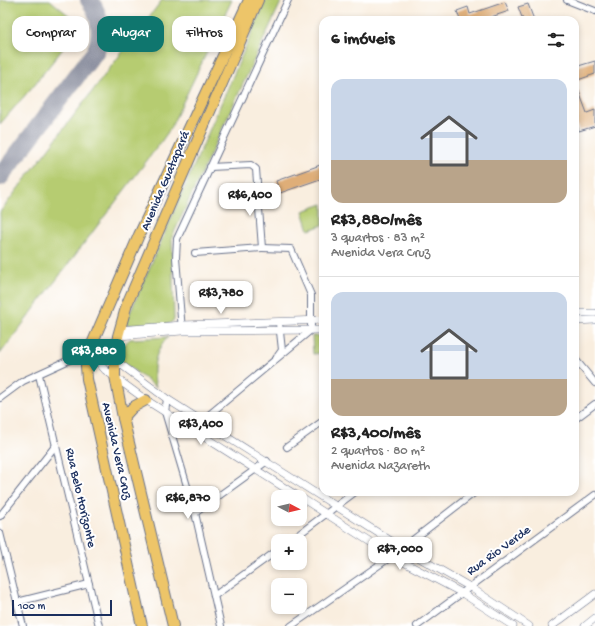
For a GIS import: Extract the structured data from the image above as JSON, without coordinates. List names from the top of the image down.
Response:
{
  "streets": {
    "highway": ["Avenida Guatapará", "Avenida Vera Cruz"],
    "street": ["Rua Belo Horizonte", "Rua Rio Verde"]
  },
  "crossings": [
    ["Avenida Guatapará", "Avenida Vera Cruz"]
  ],
  "scale_bar": "100 m",
  "north": "right",
  "page": {
    "chip": ["Comprar", "Alugar", "Filtros"],
    "heading": "6 imóveis",
    "list": [
      {
        "name": "R$3,880/mês",
        "note": "3 quartos · 83 m² · Avenida Vera Cruz"
      },
      {
        "name": "R$3,400/mês",
        "note": "2 quartos · 80 m² · Avenida Nazareth"
      }
    ],
    "price": [
      "R$6,400",
      "R$3,780",
      "R$3,880",
      "R$3,400",
      "R$6,870",
      "R$7,000"
    ],
    "map_buttons": ["+", "−"],
    "scale": "100 m"
  }
}
